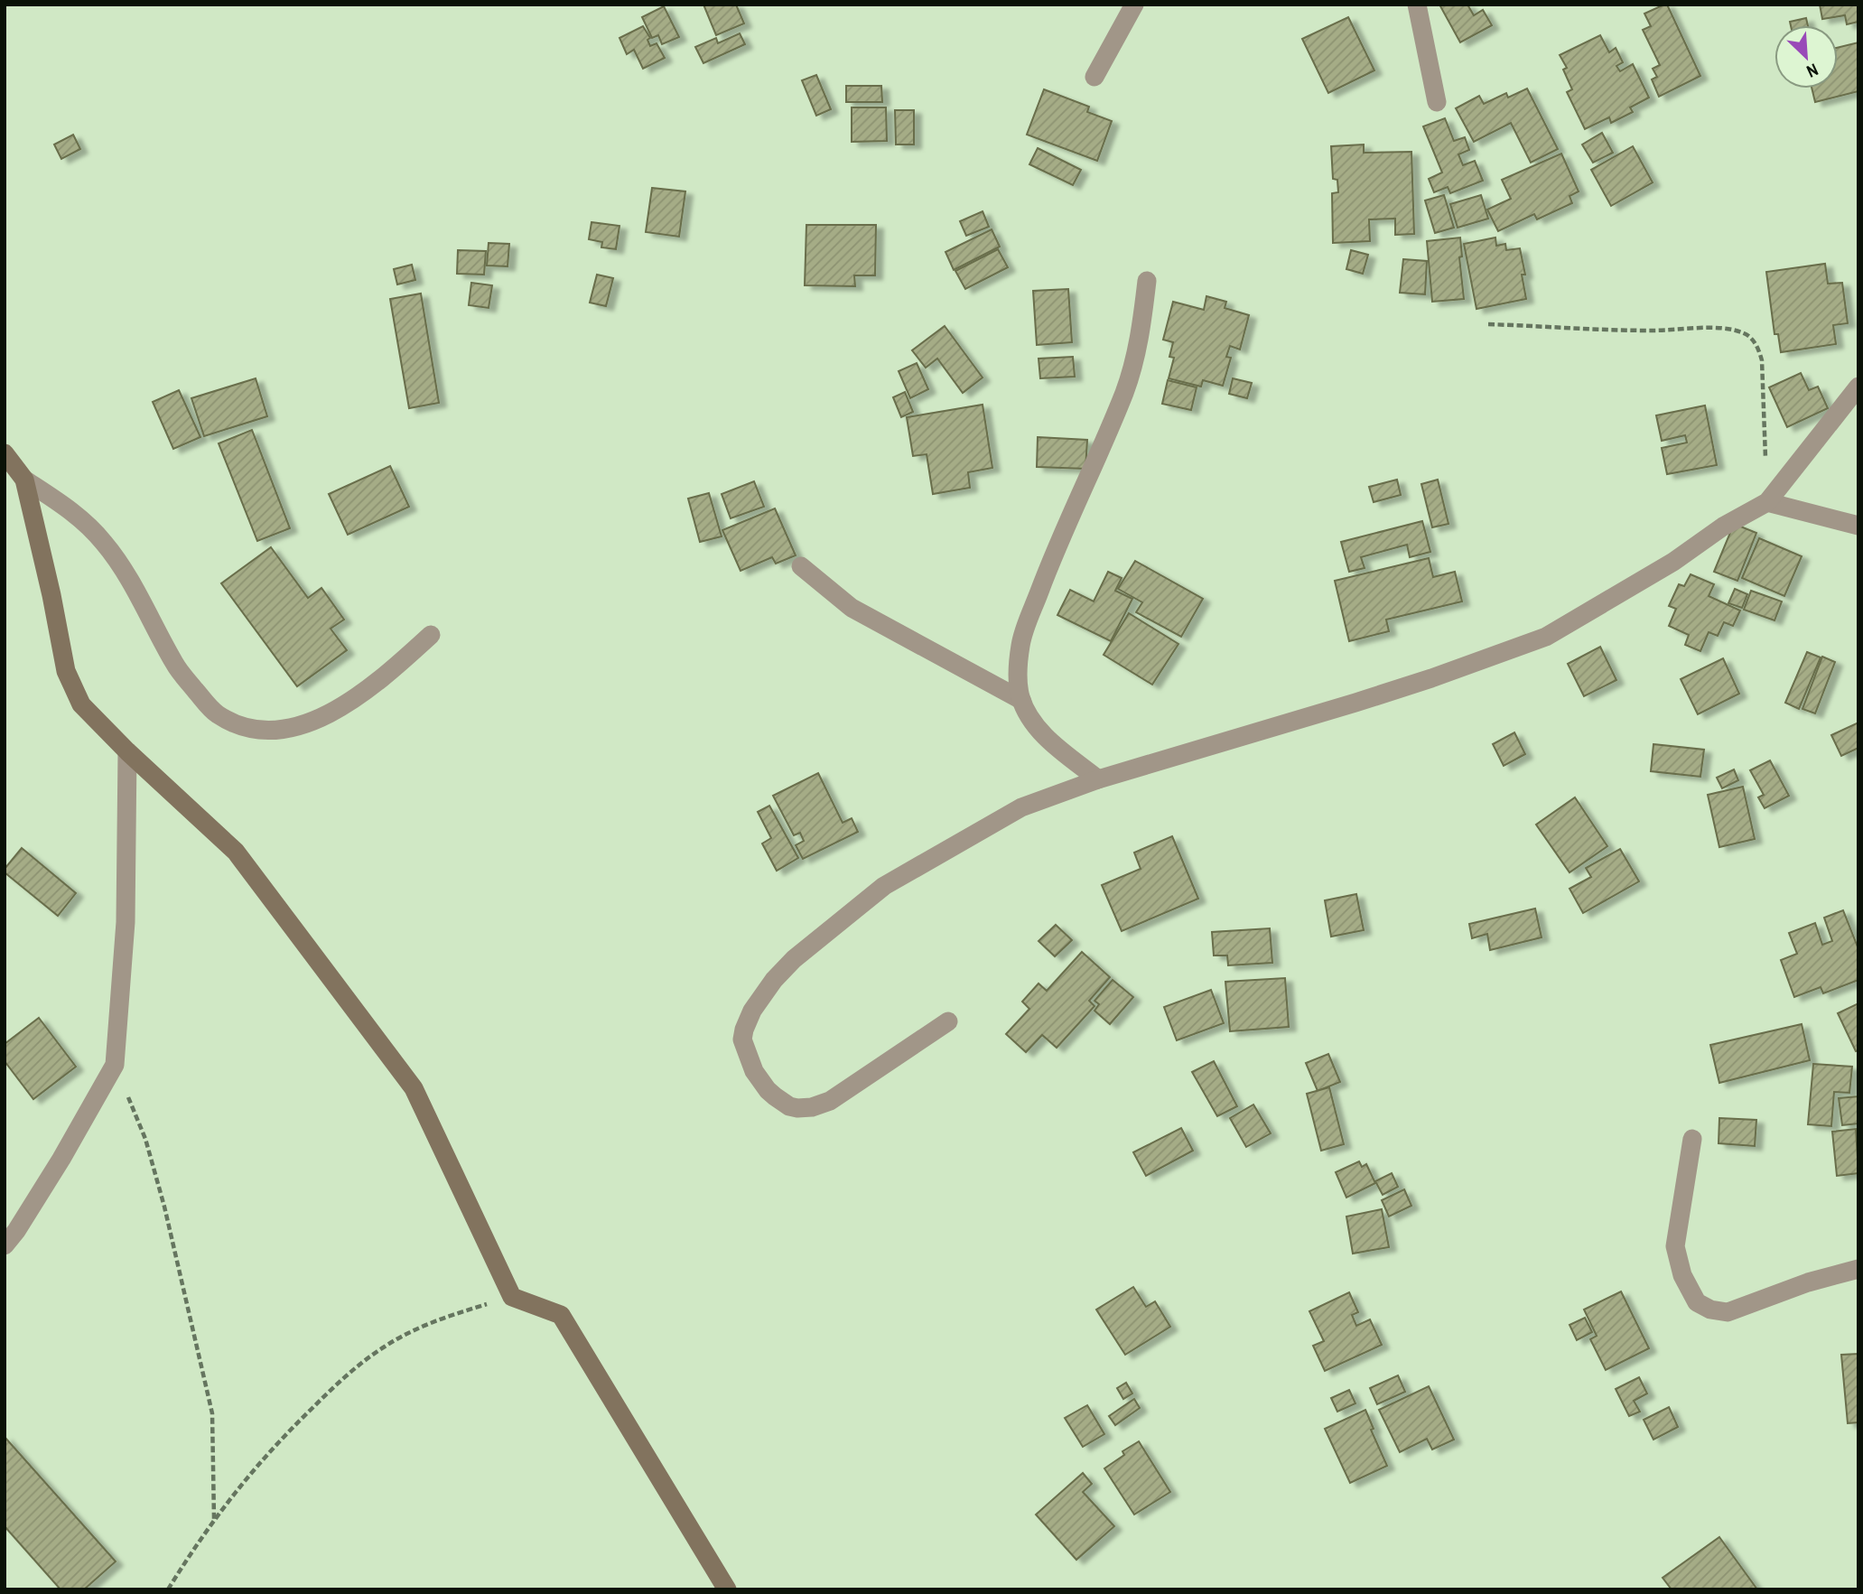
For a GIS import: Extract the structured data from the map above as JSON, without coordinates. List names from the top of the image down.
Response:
{
  "north": "bottom right"
}
